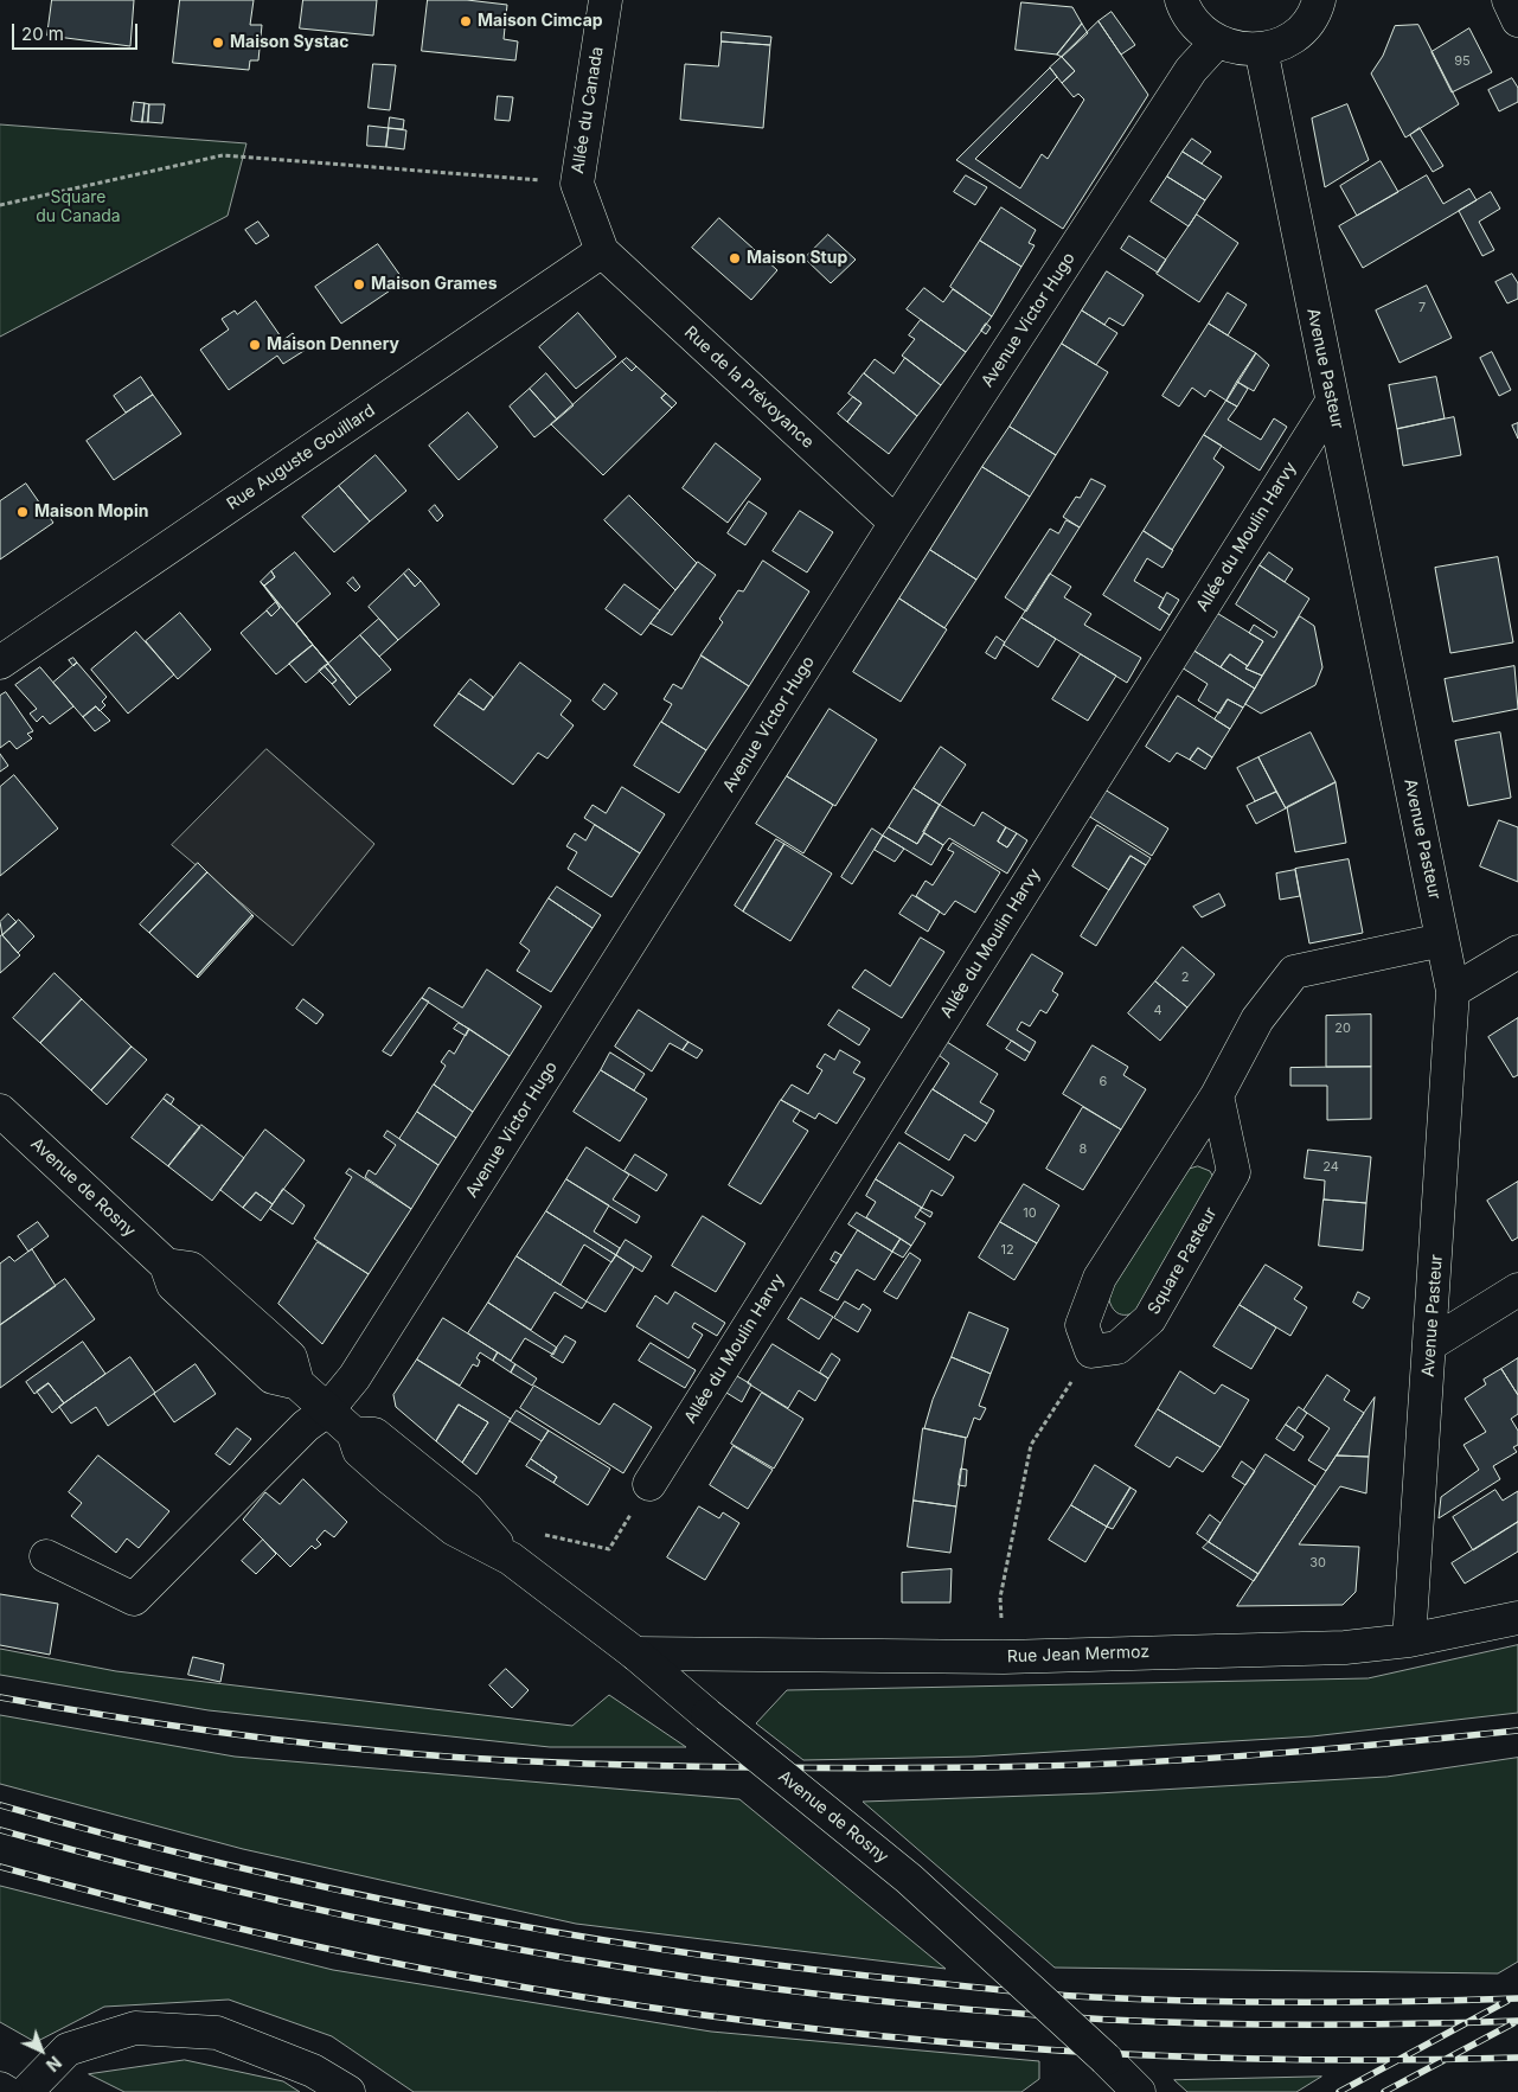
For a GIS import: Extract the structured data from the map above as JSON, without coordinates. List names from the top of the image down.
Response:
{
  "streets": {
    "main road": [
      "Allée du Canada",
      "Avenue Victor Hugo",
      "Avenue Pasteur",
      "Rue de la Prévoyance",
      "Rue Auguste Gouillard",
      "Allée du Moulin Harvy",
      "Avenue de Rosny",
      "Square Pasteur",
      "Rue Jean Mermoz"
    ]
  },
  "crossings": [
    ["Allée du Canada", "Rue de la Prévoyance"],
    ["Allée du Canada", "Rue Auguste Gouillard"],
    ["Avenue Victor Hugo", "Rue de la Prévoyance"],
    ["Avenue Victor Hugo", "Avenue de Rosny"],
    ["Avenue Pasteur", "Allée du Moulin Harvy"],
    ["Avenue Pasteur", "Rue Jean Mermoz"],
    ["Rue de la Prévoyance", "Rue Auguste Gouillard"],
    ["Avenue de Rosny", "Rue Jean Mermoz"]
  ],
  "parks": ["Square du Canada"],
  "places": [
    "Maison Cimcap",
    "Maison Systac",
    "Maison Stup",
    "Maison Grames",
    "Maison Dennery",
    "Maison Mopin"
  ],
  "house_numbers": [
    "95",
    "7",
    "2",
    "4",
    "20",
    "6",
    "8",
    "24",
    "10",
    "12",
    "30"
  ],
  "scale_bar": "20 m",
  "north": "bottom right"
}
